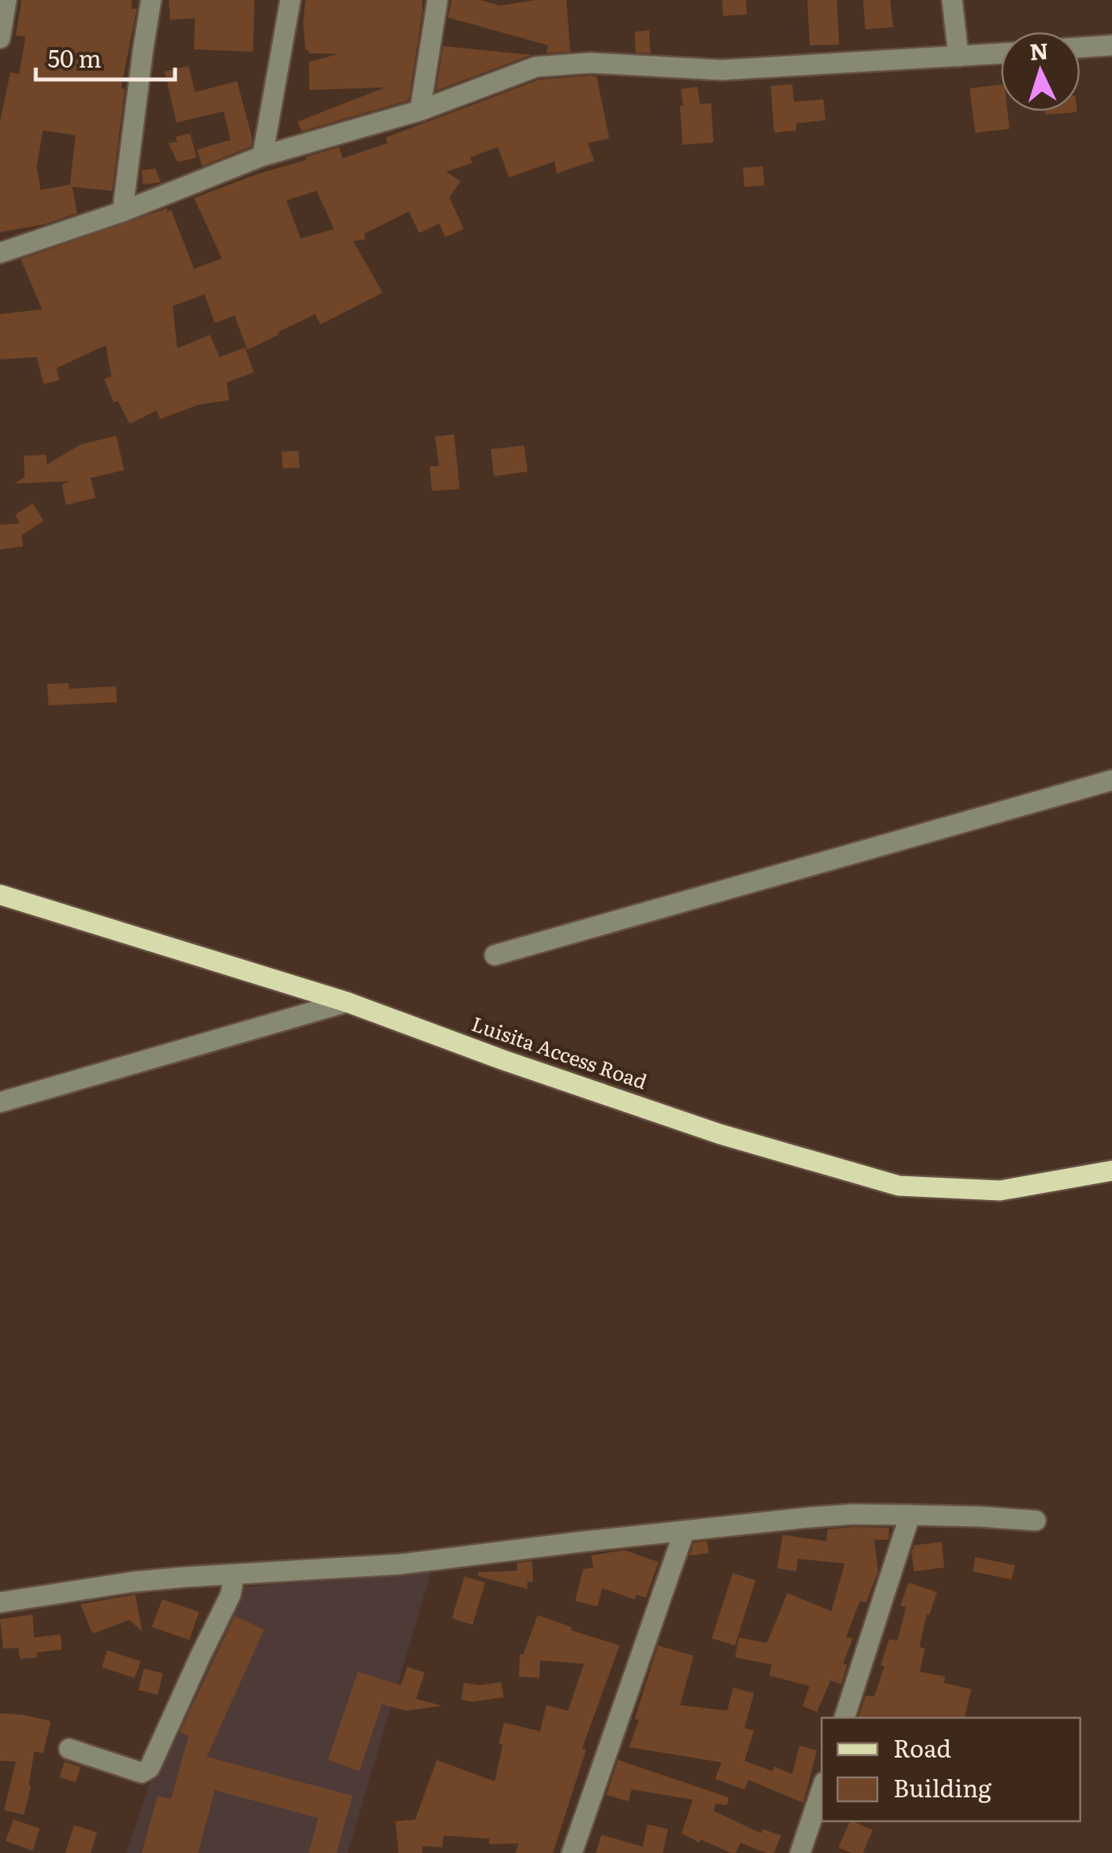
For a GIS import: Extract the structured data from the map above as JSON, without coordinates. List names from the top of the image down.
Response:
{
  "streets": {
    "main road": ["Luisita Access Road"]
  },
  "legend": ["Road", "Building"],
  "scale_bar": "50 m",
  "north": "top"
}
